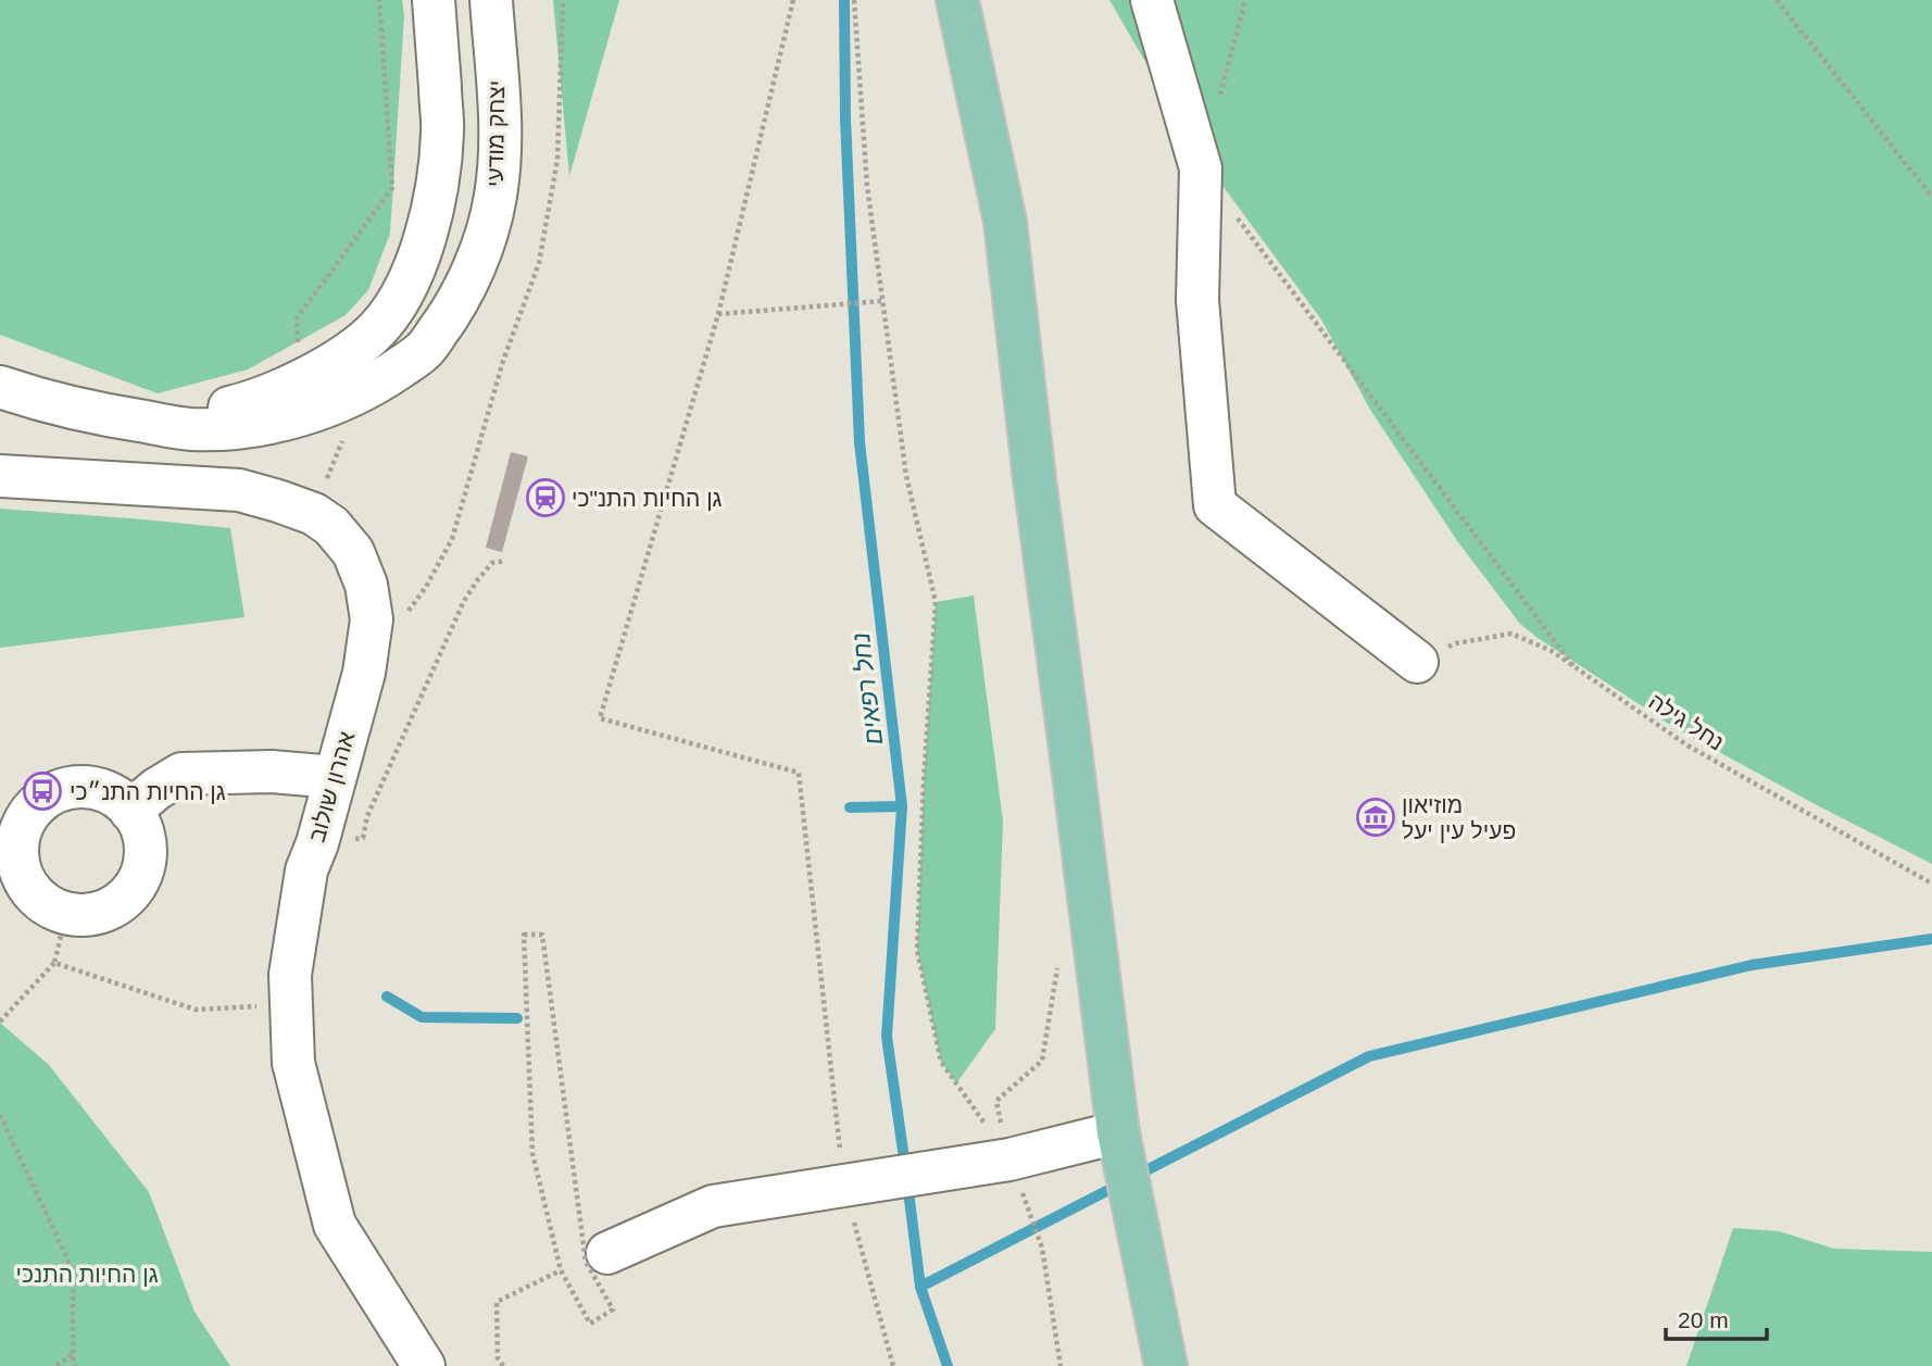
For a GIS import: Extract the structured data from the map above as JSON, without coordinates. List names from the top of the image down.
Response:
{
  "streets": {
    "street": ["יצחק מודעי", "אהרון שולוב"],
    "path": ["נחל גילה"]
  },
  "water": ["נחל רפאים"],
  "parks": ["גן החיות התנכי"],
  "places": {
    "station": ["גן החיות התנ\"כי"],
    "bus stop": ["גן החיות התנ״כי"],
    "museum": ["מוזיאון פעיל עין יעל"]
  },
  "scale_bar": "20 m"
}
